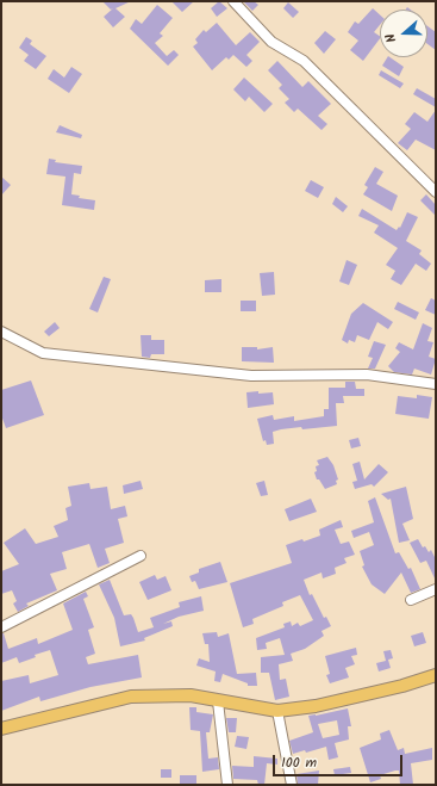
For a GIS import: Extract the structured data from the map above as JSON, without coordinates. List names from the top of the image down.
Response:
{
  "scale_bar": "100 m",
  "north": "left"
}
